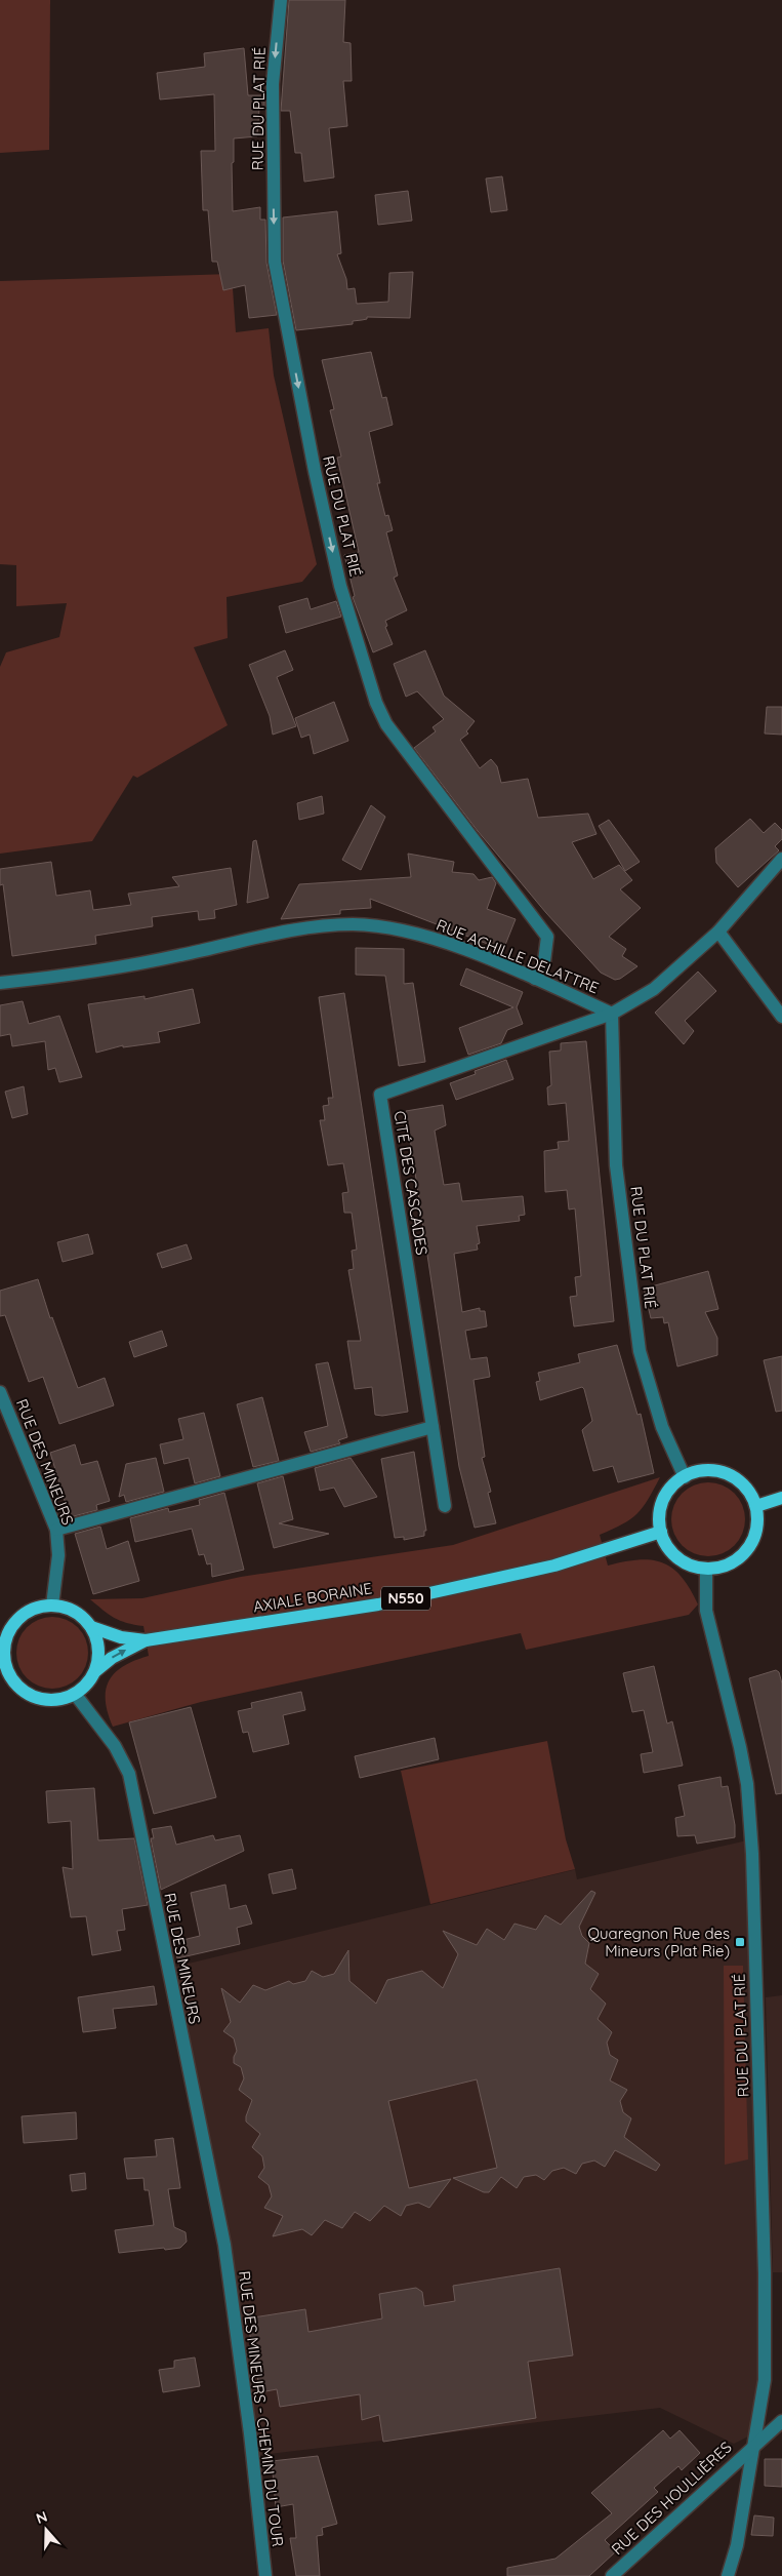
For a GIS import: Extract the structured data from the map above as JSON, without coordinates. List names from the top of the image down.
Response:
{
  "streets": {
    "main road": ["AXIALE BORAINE", "N550"],
    "street": [
      "RUE DU PLAT RIÉ",
      "RUE ACHILLE DELATTRE",
      "CITÉ DES CASCADES",
      "RUE DES MINEURS",
      "RUE DES MINEURS - CHEMIN DU TOUR",
      "RUE DES HOULLIÈRES"
    ]
  },
  "crossings": [
    ["RUE DU PLAT RIÉ", "RUE ACHILLE DELATTRE"],
    ["RUE DU PLAT RIÉ", "CITÉ DES CASCADES"],
    ["RUE DU PLAT RIÉ", "AXIALE BORAINE"],
    ["RUE DU PLAT RIÉ", "RUE DES HOULLIÈRES"],
    ["RUE ACHILLE DELATTRE", "CITÉ DES CASCADES"],
    ["RUE DES MINEURS", "N550"],
    ["RUE DES MINEURS", "RUE DES MINEURS - CHEMIN DU TOUR"],
    ["AXIALE BORAINE", "N550"]
  ],
  "one_way": ["RUE DU PLAT RIÉ"],
  "places": {
    "transit": ["Quaregnon Rue des Mineurs (Plat Rie)"]
  },
  "north": "top"
}
